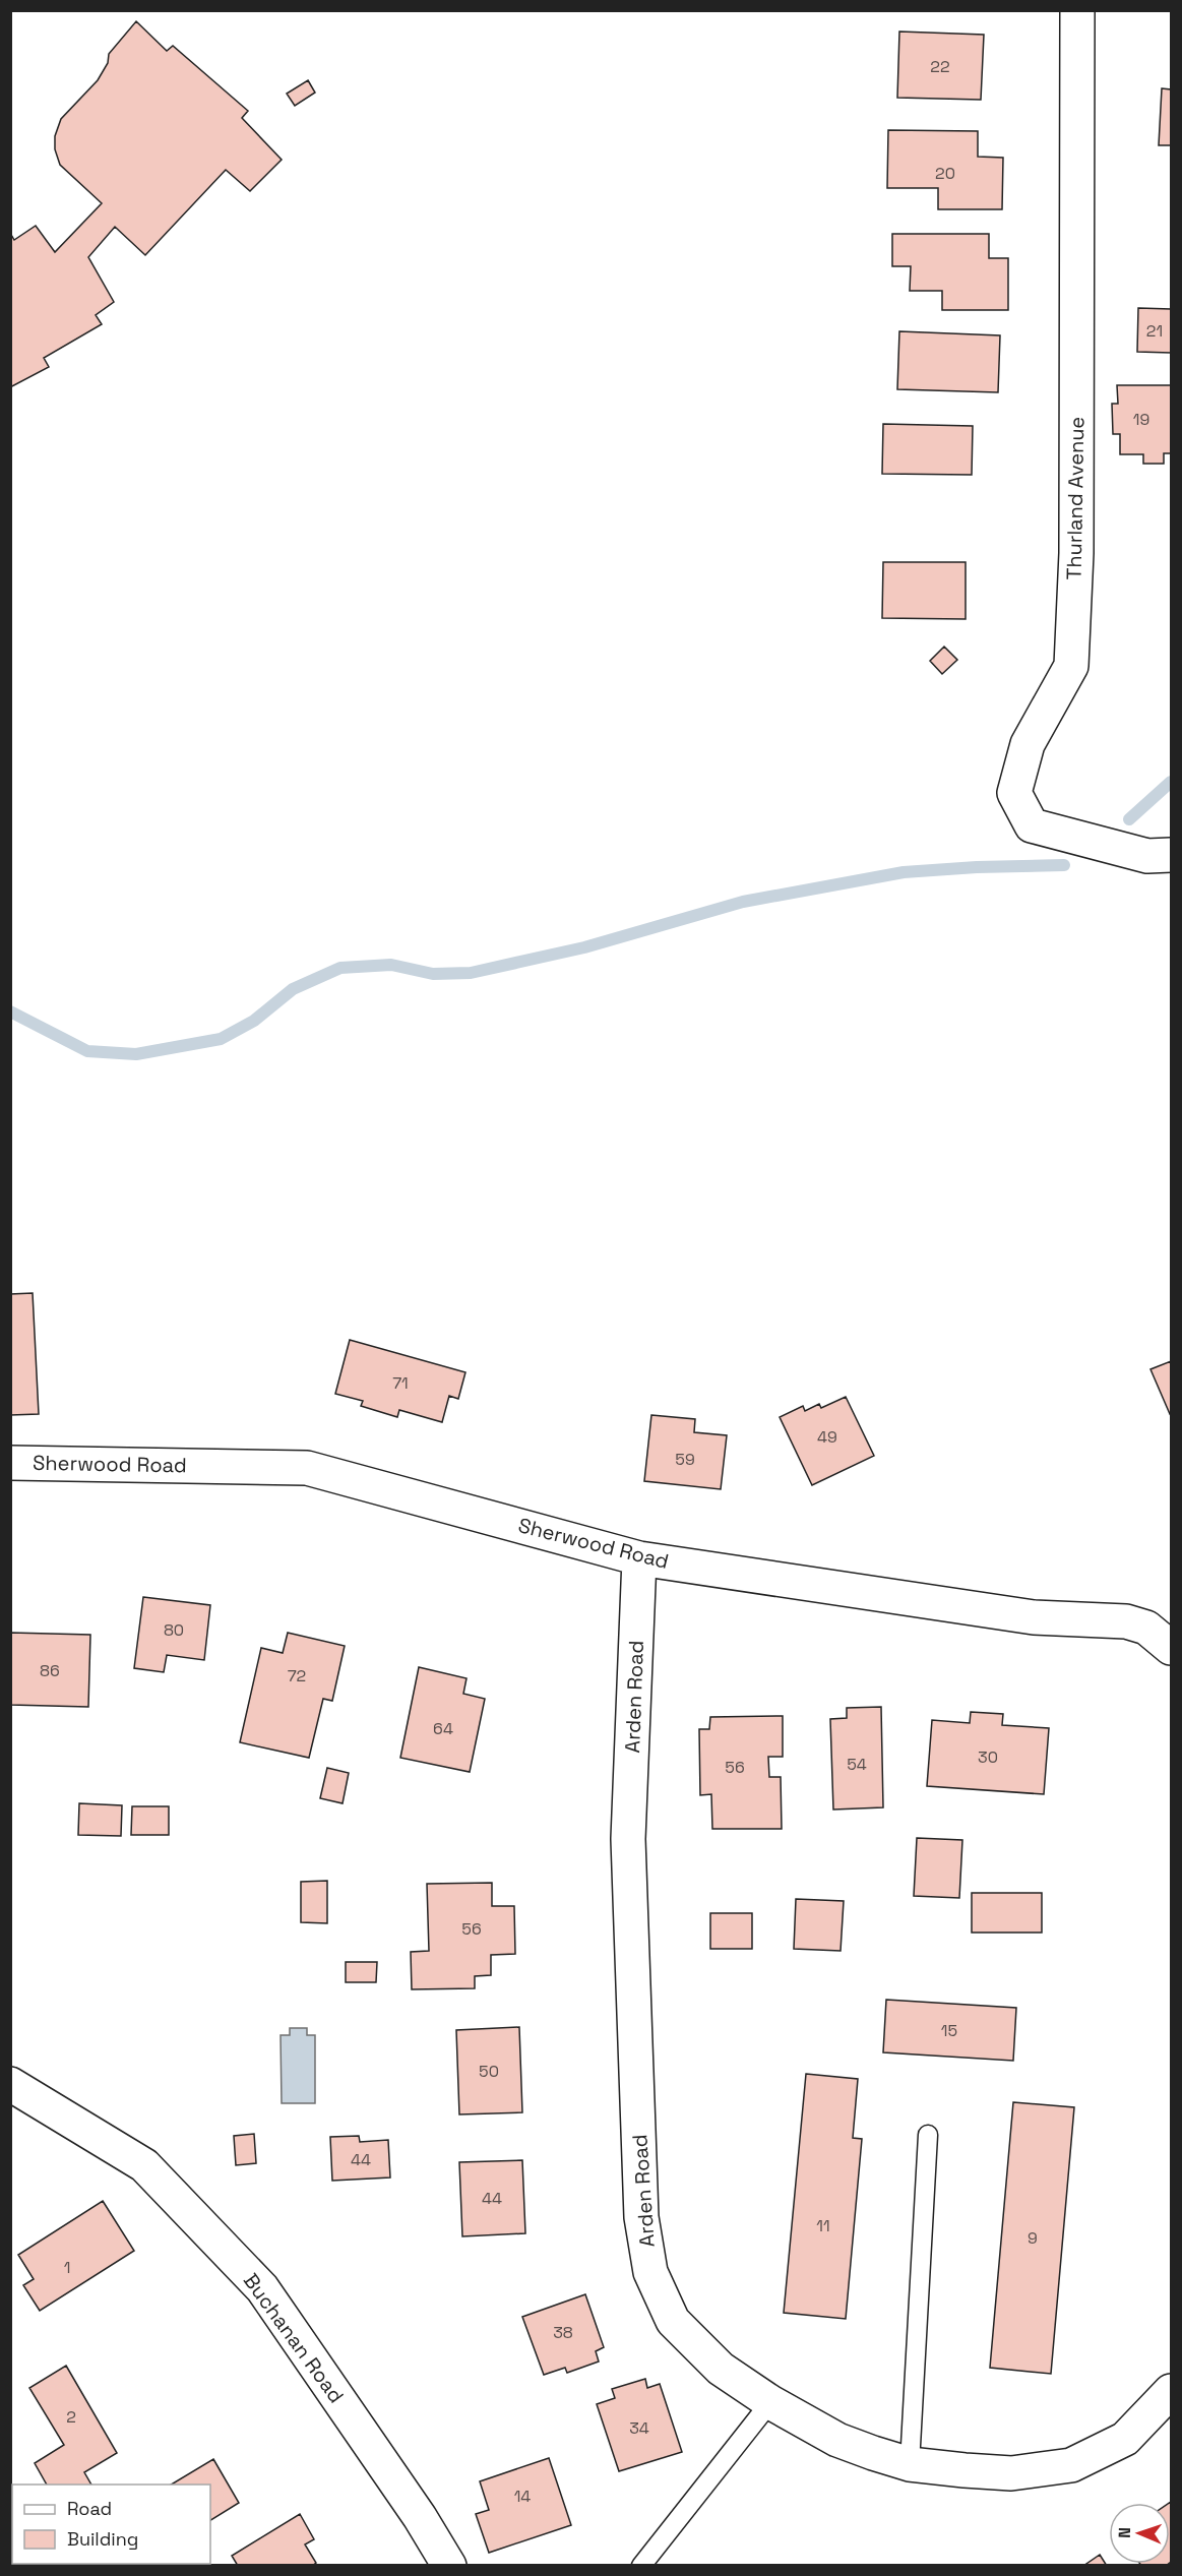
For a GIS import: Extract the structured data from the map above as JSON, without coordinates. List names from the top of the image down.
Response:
{
  "streets": {
    "street": [
      "Thurland Avenue",
      "Sherwood Road",
      "Arden Road",
      "Buchanan Road"
    ]
  },
  "crossings": [
    ["Sherwood Road", "Arden Road"]
  ],
  "house_numbers": [
    "22",
    "20",
    "21",
    "19",
    "71",
    "49",
    "59",
    "80",
    "86",
    "72",
    "64",
    "30",
    "54",
    "56",
    "56",
    "15",
    "50",
    "44",
    "44",
    "11",
    "9",
    "1",
    "38",
    "2",
    "34",
    "14"
  ],
  "legend": ["Road", "Building"],
  "north": "left"
}
